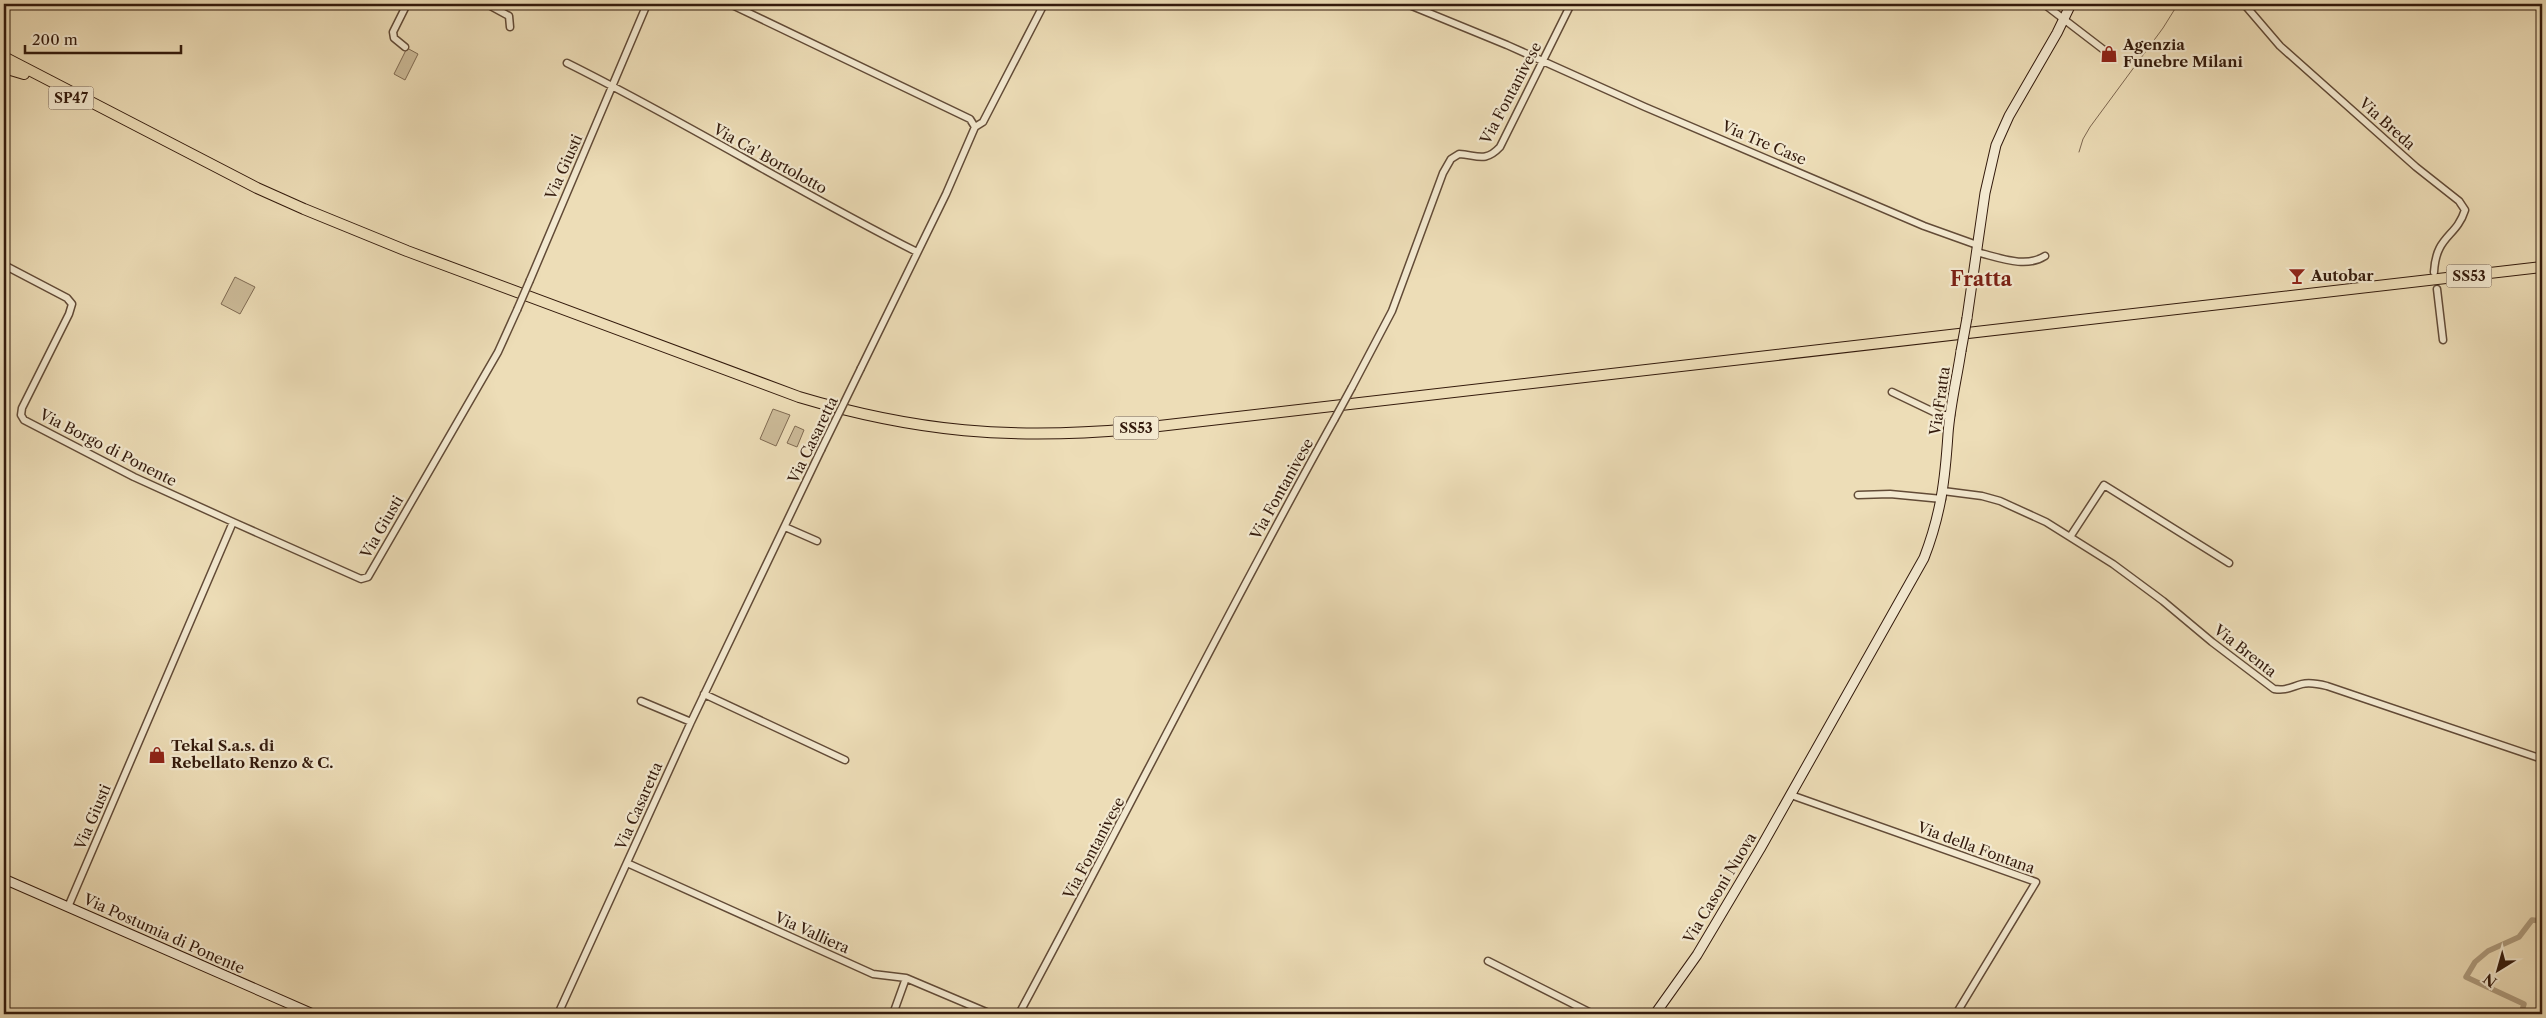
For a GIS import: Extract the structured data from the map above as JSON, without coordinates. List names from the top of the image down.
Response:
{
  "streets": {
    "highway": ["SP47", "SS53"],
    "main road": ["Via Fratta", "Via Casoni Nuova", "Via Postumia di Ponente"],
    "street": [
      "Via Fontanivese",
      "Via Breda",
      "Via Tre Case",
      "Via Ca' Bortolotto",
      "Via Giusti",
      "Via Casaretta",
      "Via Borgo di Ponente",
      "Via Brenta",
      "Via della Fontana",
      "Via Valliera"
    ]
  },
  "crossings": [
    ["Via Fontanivese", "Via Tre Case"],
    ["SP47", "SS53"],
    ["Via Tre Case", "Via Fratta"],
    ["Via Ca' Bortolotto", "Via Giusti"],
    ["Via Ca' Bortolotto", "Via Casaretta"],
    ["Via Giusti", "Via Borgo di Ponente"],
    ["Via Giusti", "Via Postumia di Ponente"],
    ["Via Fratta", "Via Brenta"],
    ["Via Fratta", "Via Casoni Nuova"],
    ["Via Casaretta", "Via Valliera"],
    ["Via della Fontana", "Via Casoni Nuova"]
  ],
  "districts": ["Fratta"],
  "places": {
    "shop": ["Agenzia Funebre Milani", "Tekal S.a.s. di Rebellato Renzo & C."],
    "bar": ["Autobar"]
  },
  "scale_bar": "200 m",
  "north": "bottom left"
}
